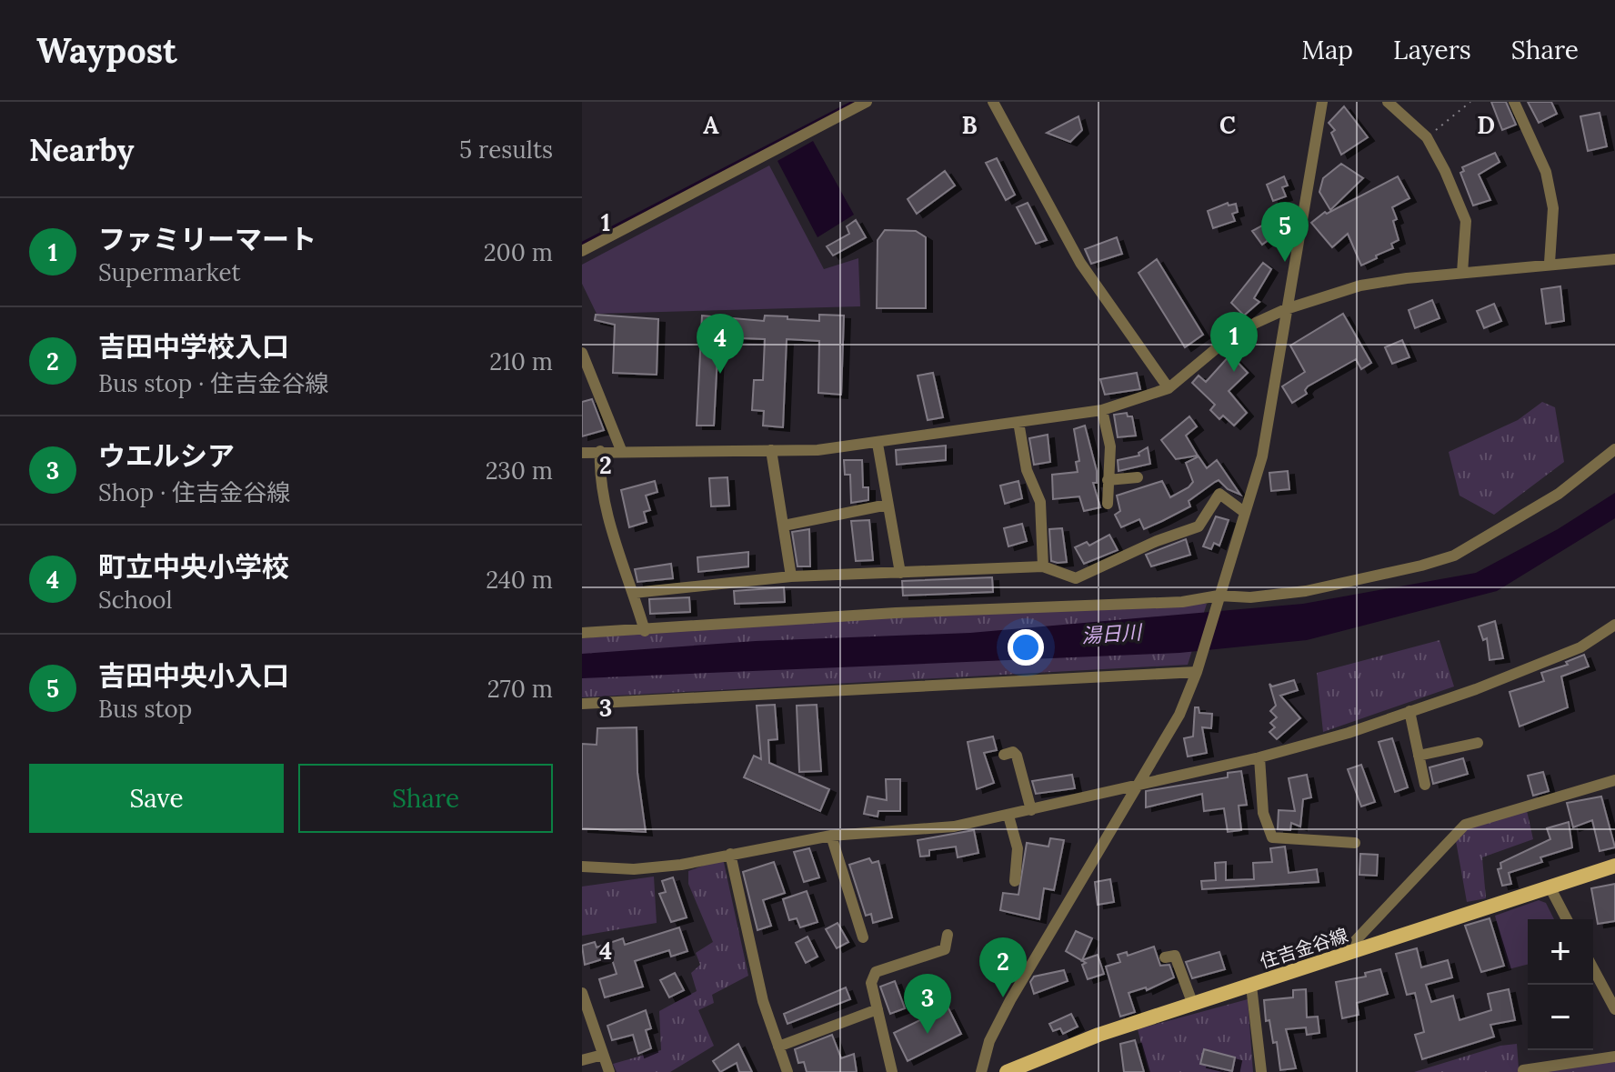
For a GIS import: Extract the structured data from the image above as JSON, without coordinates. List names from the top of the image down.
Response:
{
  "streets": {
    "main road": ["住吉金谷線"]
  },
  "water": ["湯日川"],
  "page": {
    "header": "Waypost",
    "nav": ["Map", "Layers", "Share"],
    "heading": ["Nearby", "5 results"],
    "list": [
      {
        "mark": "1",
        "name": "ファミリーマート",
        "note": "Supermarket",
        "value": "200 m"
      },
      {
        "mark": "2",
        "name": "吉田中学校入口",
        "note": "Bus stop · 住吉金谷線",
        "value": "210 m"
      },
      {
        "mark": "3",
        "name": "ウエルシア",
        "note": "Shop · 住吉金谷線",
        "value": "230 m"
      },
      {
        "mark": "4",
        "name": "町立中央小学校",
        "note": "School",
        "value": "240 m"
      },
      {
        "mark": "5",
        "name": "吉田中央小入口",
        "note": "Bus stop",
        "value": "270 m"
      }
    ],
    "pins": [
      "5",
      "1",
      "4",
      "2",
      "3"
    ],
    "buttons": ["Save", "Share"],
    "map_buttons": ["+", "−"]
  },
  "grid": {
    "columns": [
      "A",
      "B",
      "C",
      "D"
    ],
    "rows": [
      "1",
      "2",
      "3",
      "4"
    ]
  }
}
